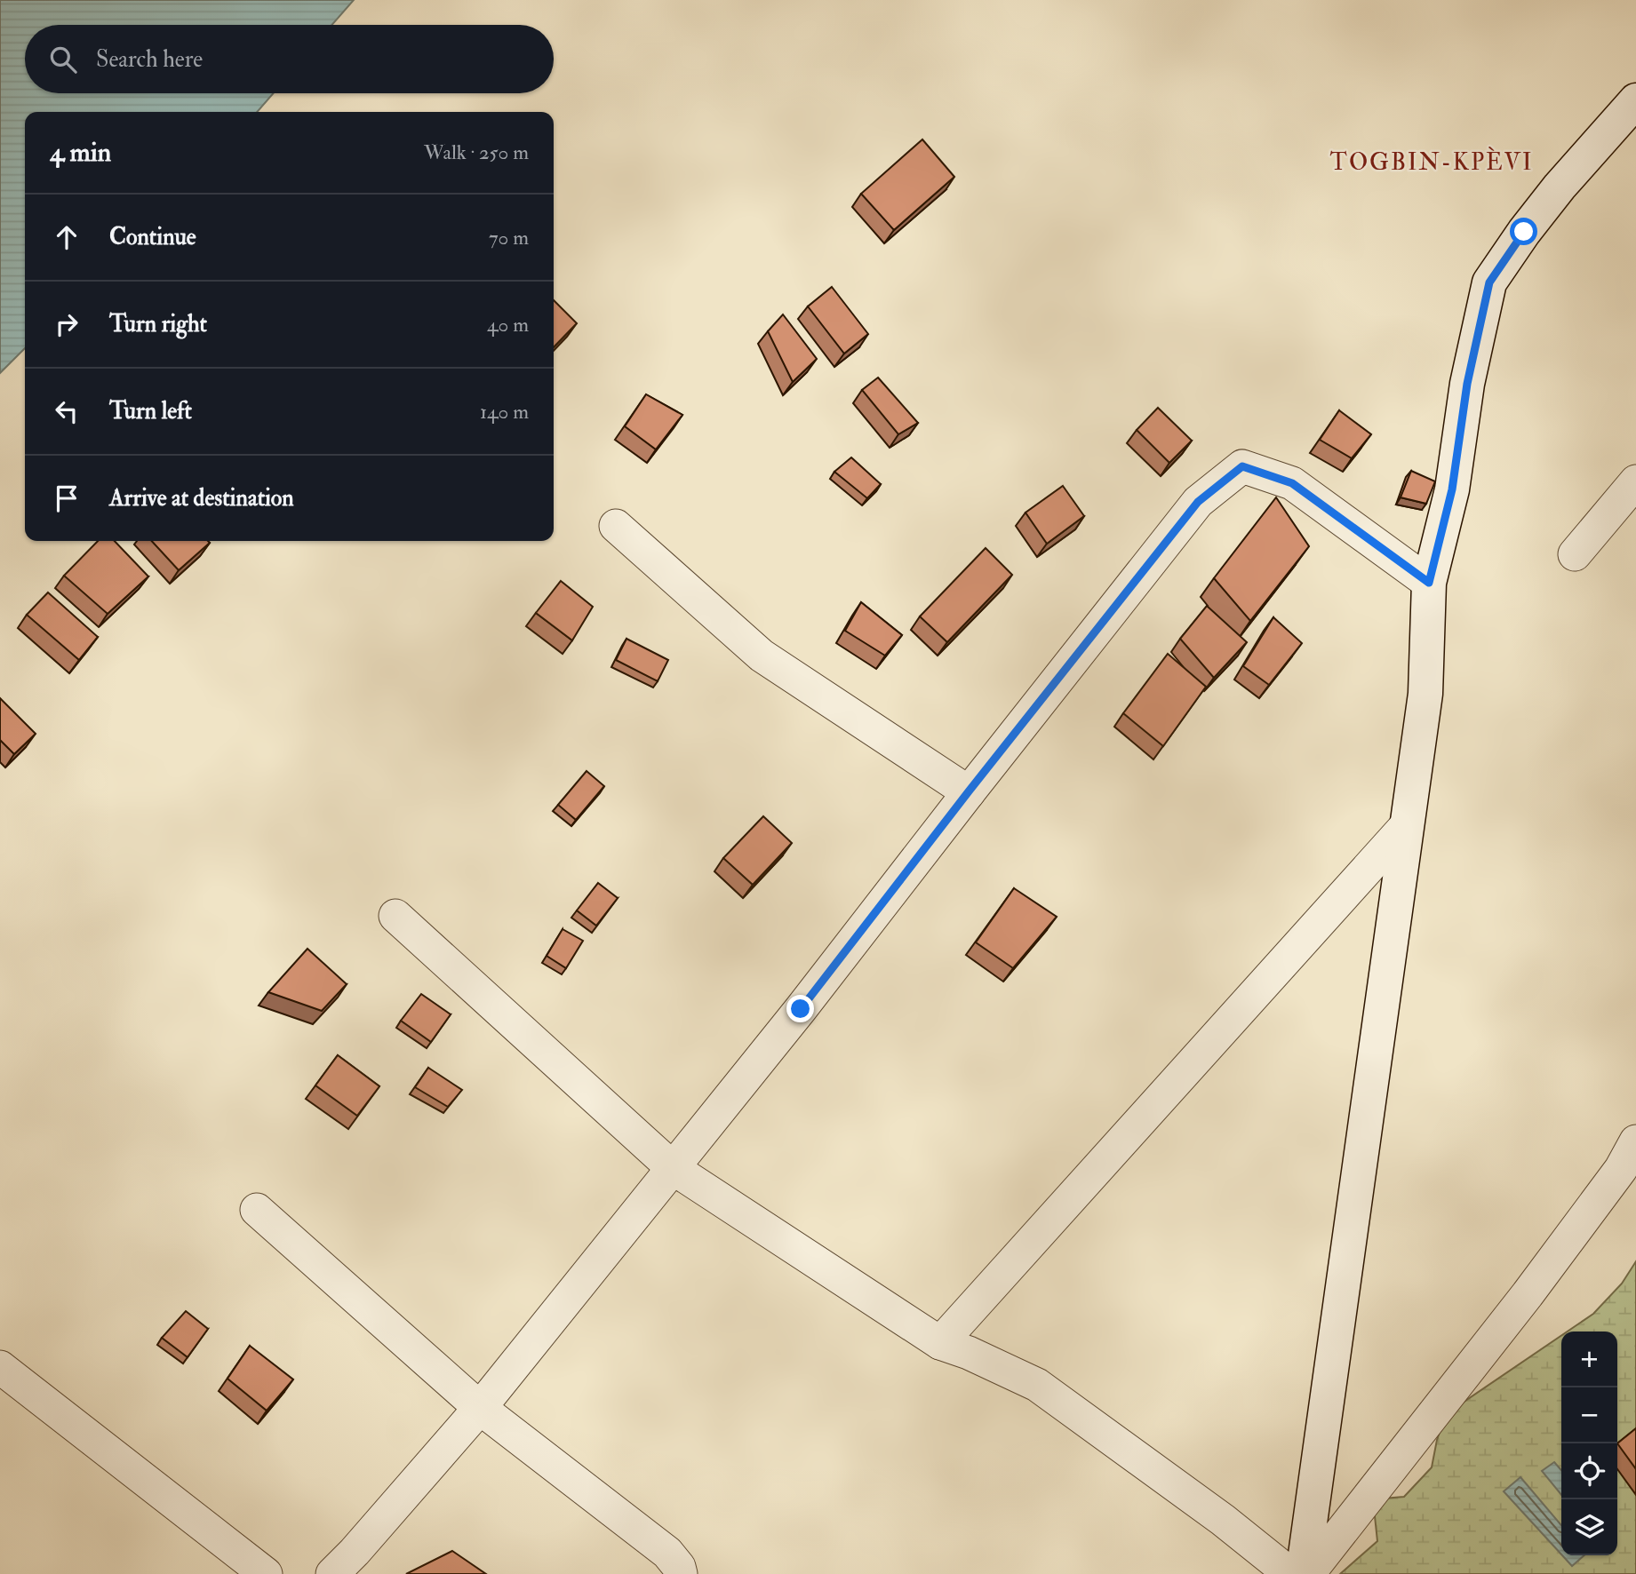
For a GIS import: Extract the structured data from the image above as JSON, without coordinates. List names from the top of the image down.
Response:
{
  "districts": ["TOGBIN-KPÈVI"],
  "page": {
    "search": "Search here",
    "heading": ["4 min", "Walk · 250 m"],
    "list": [
      ["Continue", "70 m"],
      ["Turn right", "40 m"],
      ["Turn left", "140 m"],
      "Arrive at destination"
    ],
    "map_buttons": ["+", "−"]
  }
}
